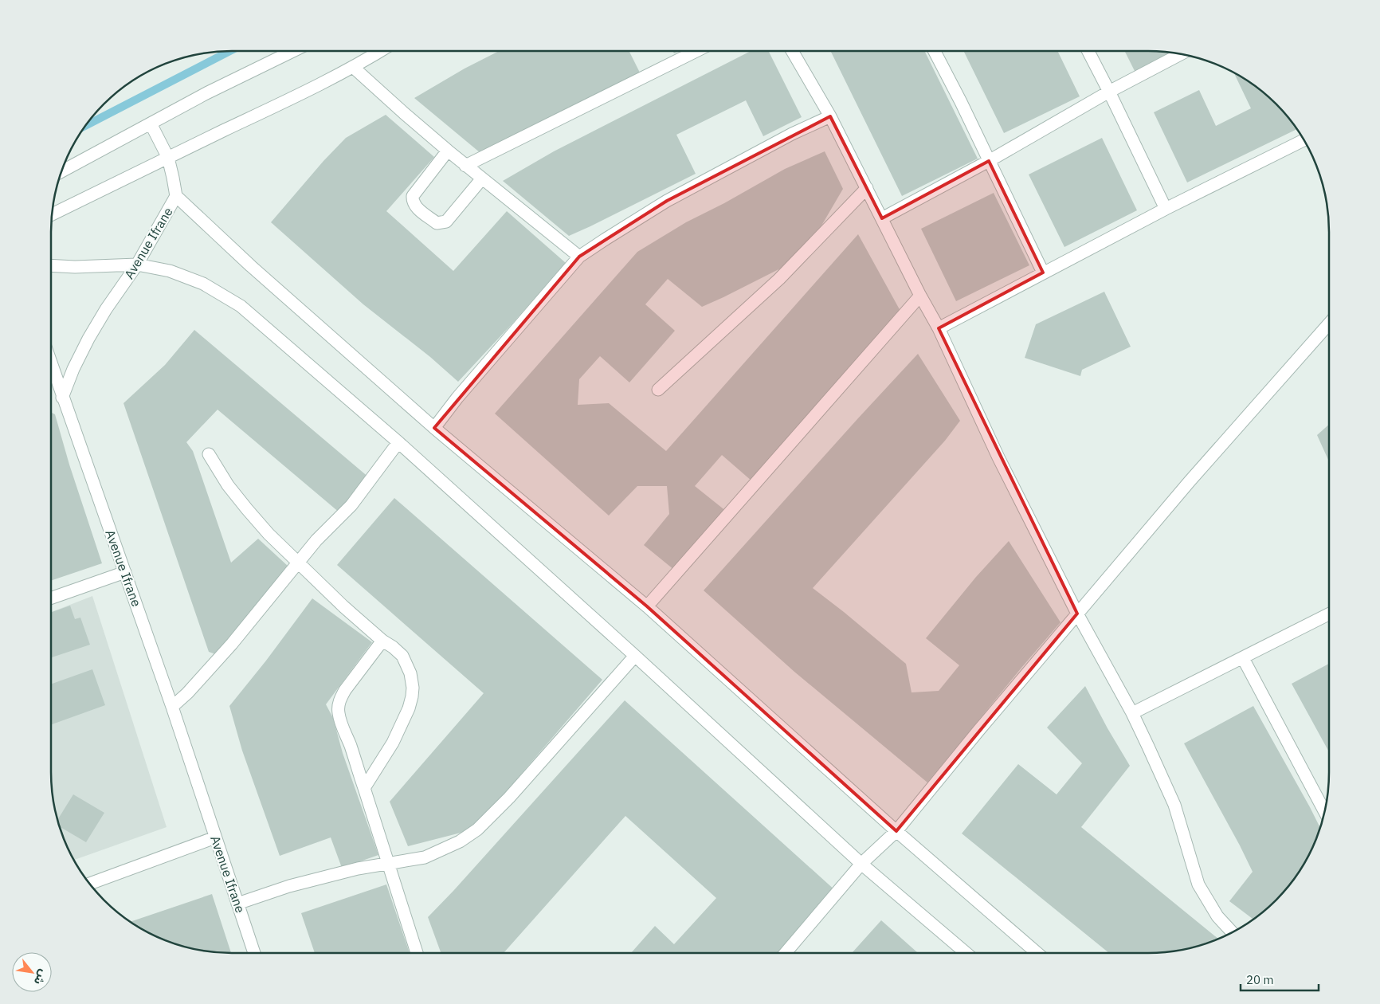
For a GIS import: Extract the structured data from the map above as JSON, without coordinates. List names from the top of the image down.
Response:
{
  "streets": {
    "street": ["Avenue Ifrane"]
  },
  "scale_bar": "20 m",
  "north": "bottom right"
}
